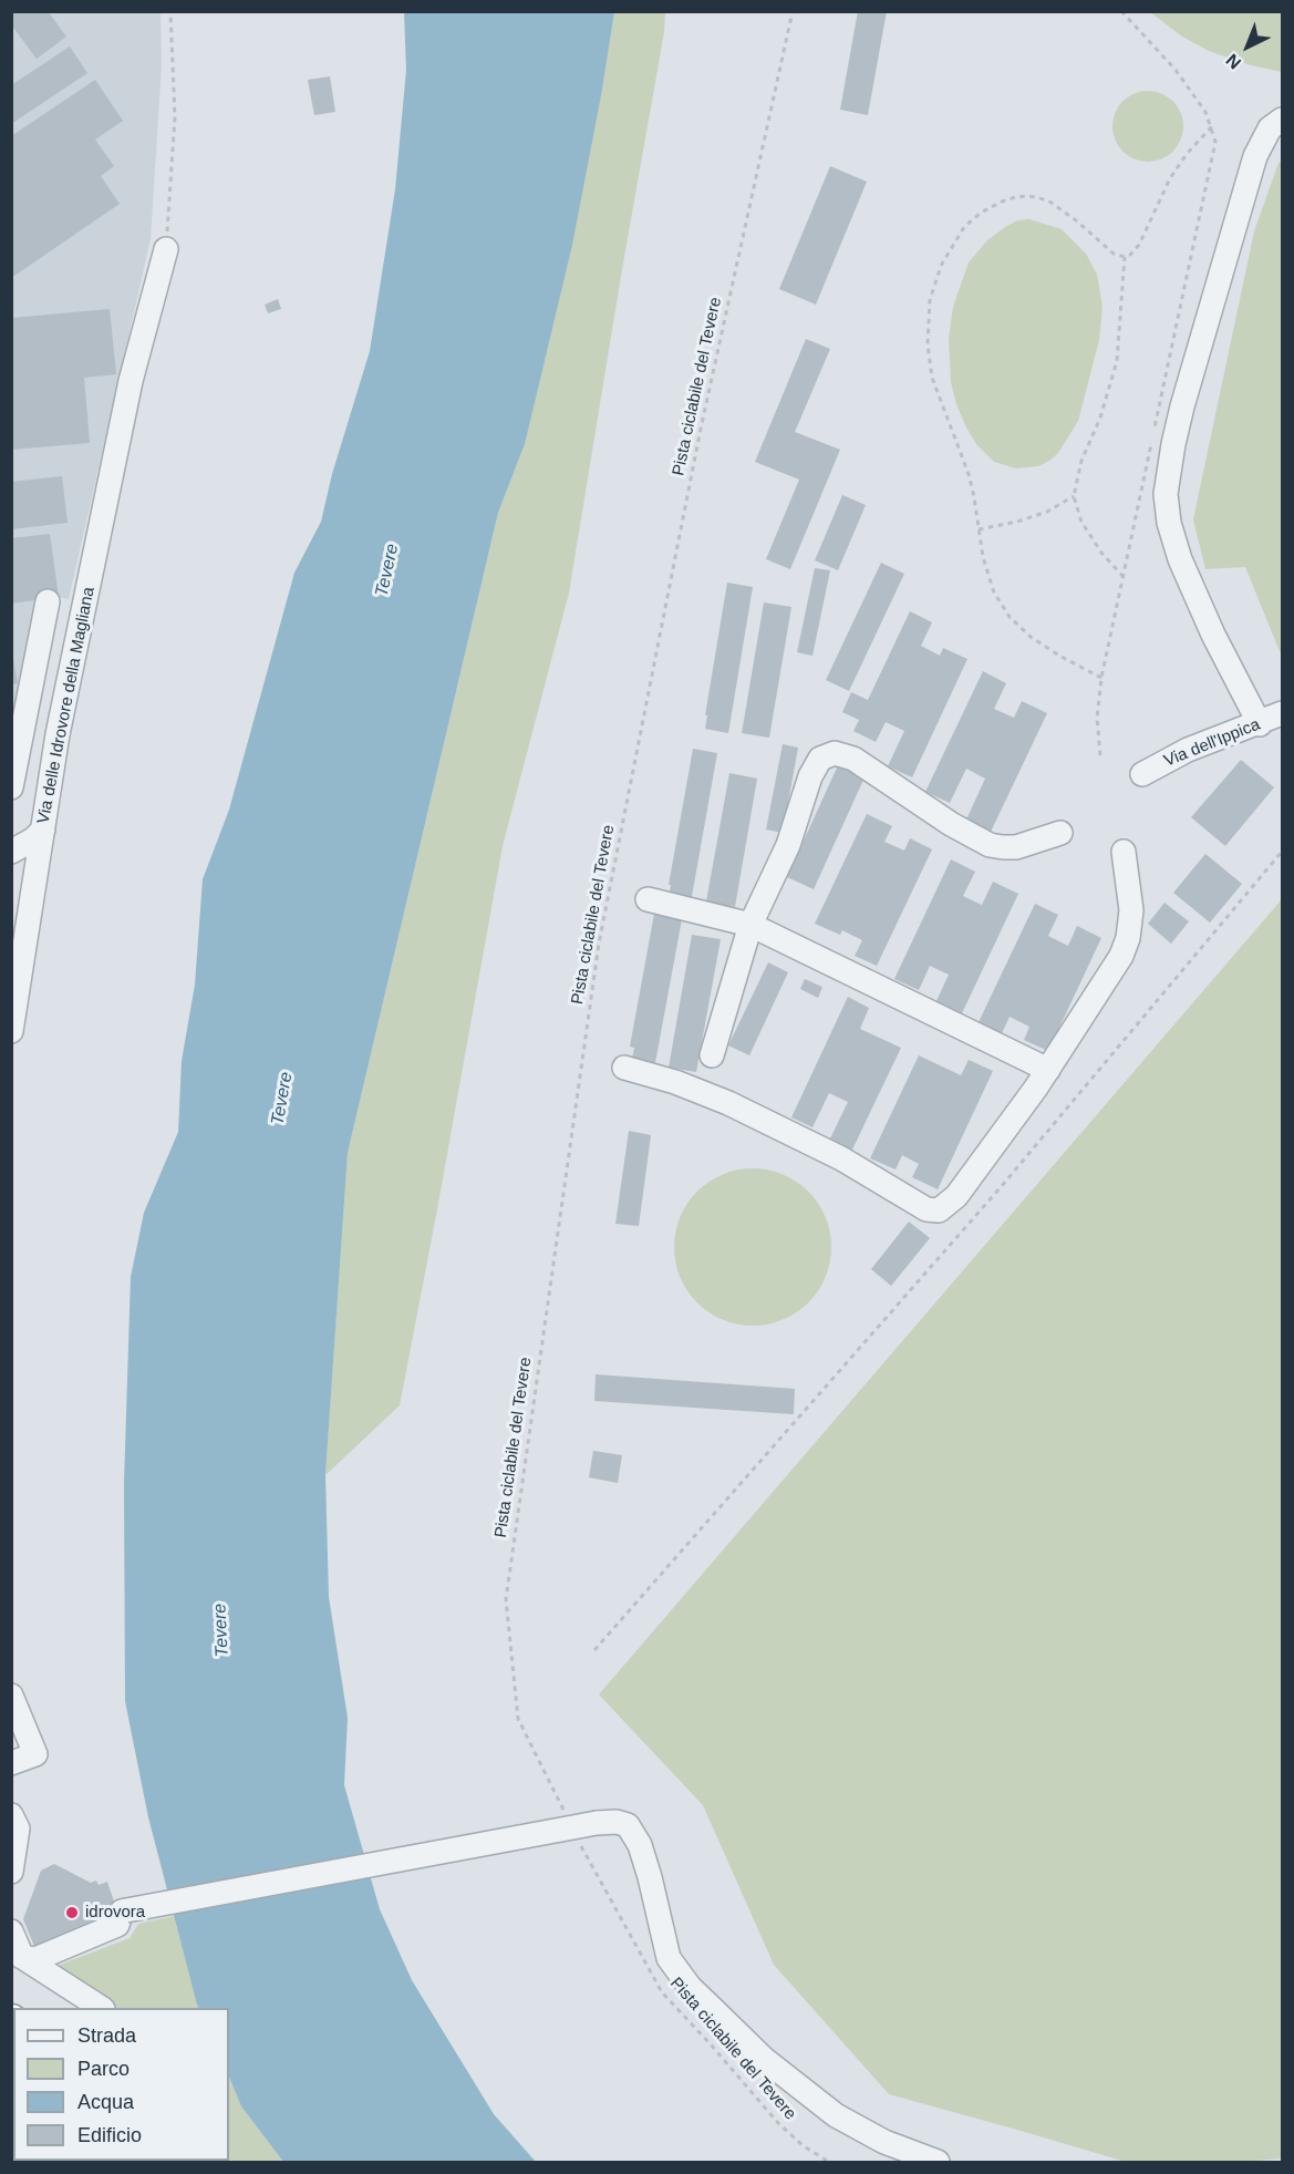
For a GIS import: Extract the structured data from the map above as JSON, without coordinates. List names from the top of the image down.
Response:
{
  "streets": {
    "street": ["Via delle Idrovore della Magliana", "Via dell'Ippica"],
    "path": ["Pista ciclabile del Tevere"]
  },
  "water": ["Tevere"],
  "places": ["idrovora"],
  "legend": [
    "Strada",
    "Parco",
    "Acqua",
    "Edificio"
  ],
  "north": "bottom left"
}
